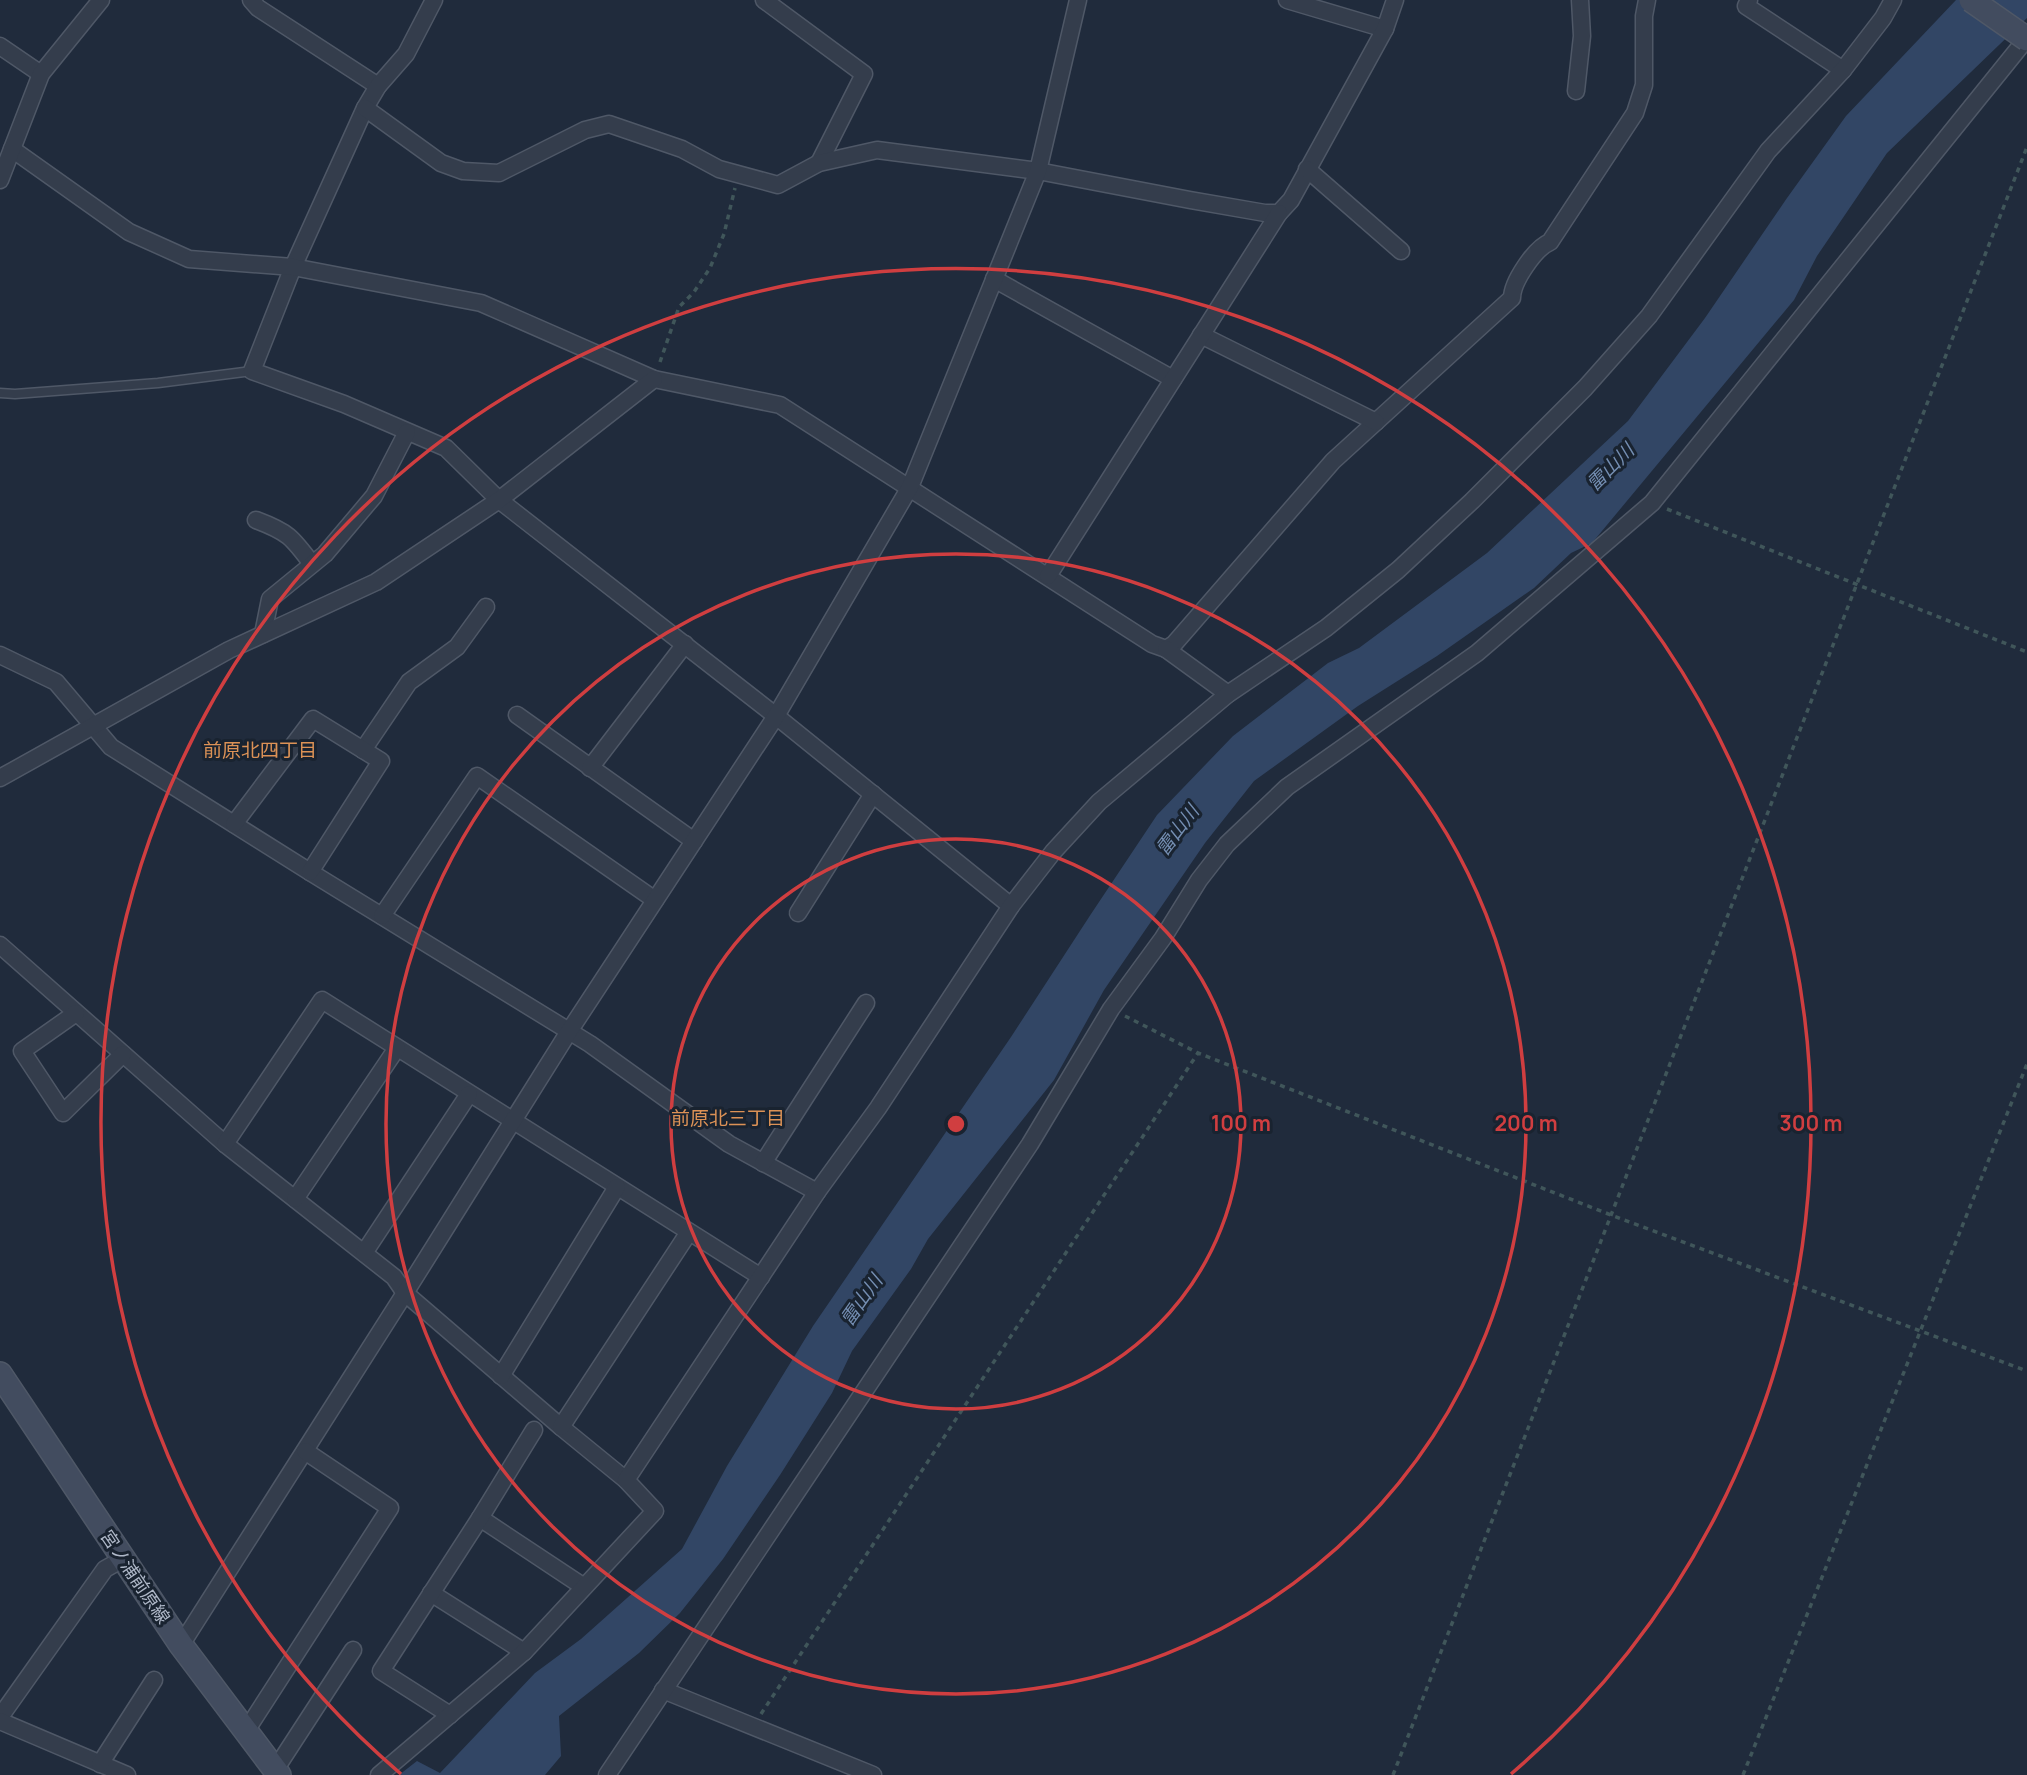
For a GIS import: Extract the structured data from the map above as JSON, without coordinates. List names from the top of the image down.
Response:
{
  "streets": {
    "main road": ["宮ノ浦前原線"]
  },
  "districts": ["前原北四丁目", "前原北三丁目"],
  "water": ["雷山川"],
  "rings": ["100 m", "200 m", "300 m"]
}
